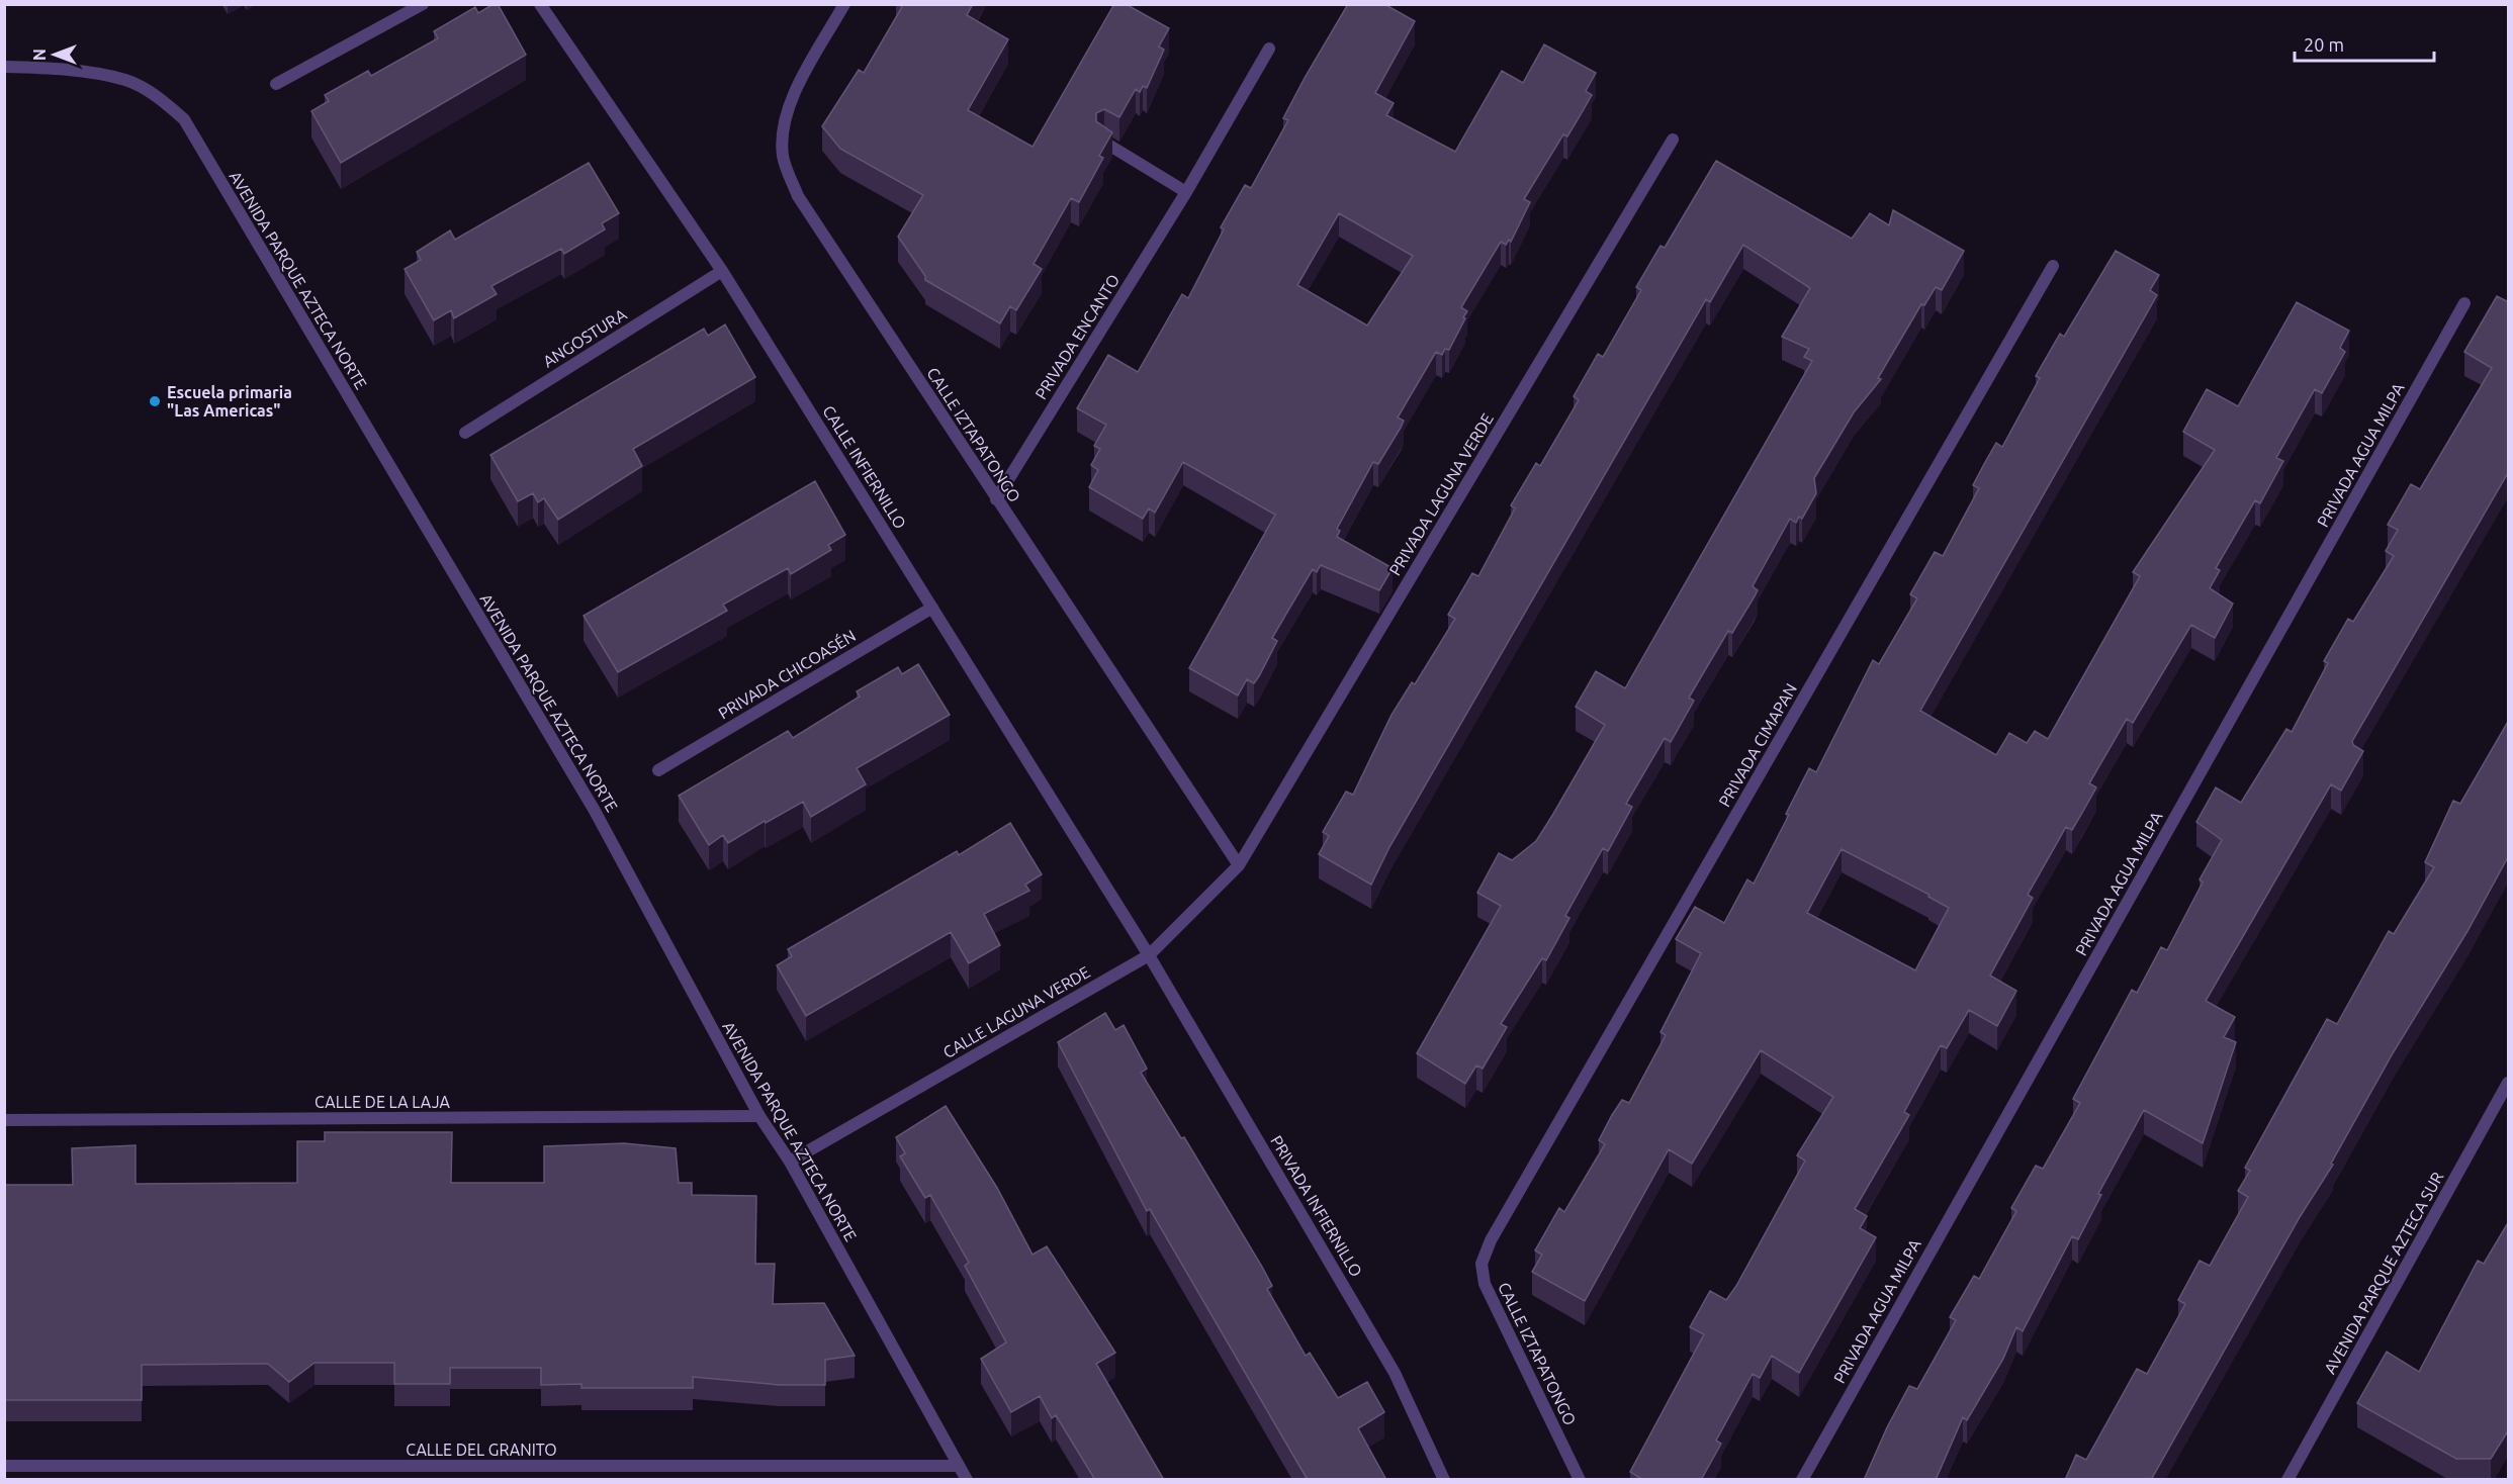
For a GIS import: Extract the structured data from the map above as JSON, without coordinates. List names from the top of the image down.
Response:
{
  "streets": {
    "street": [
      "AVENIDA PARQUE AZTECA NORTE",
      "PRIVADA ENCANTO",
      "ANGOSTURA",
      "CALLE IZTAPATONGO",
      "PRIVADA AGUA MILPA",
      "CALLE INFIERNILLO",
      "PRIVADA LAGUNA VERDE",
      "PRIVADA CHICOASÉN",
      "PRIVADA CIMAPAN",
      "CALLE LAGUNA VERDE",
      "CALLE DE LA LAJA",
      "PRIVADA INFIERNILLO",
      "AVENIDA PARQUE AZTECA SUR",
      "CALLE DEL GRANITO"
    ]
  },
  "crossings": [
    ["AVENIDA PARQUE AZTECA NORTE", "CALLE LAGUNA VERDE"],
    ["AVENIDA PARQUE AZTECA NORTE", "CALLE DE LA LAJA"],
    ["AVENIDA PARQUE AZTECA NORTE", "CALLE DEL GRANITO"],
    ["PRIVADA ENCANTO", "CALLE IZTAPATONGO"],
    ["ANGOSTURA", "CALLE INFIERNILLO"],
    ["CALLE IZTAPATONGO", "PRIVADA LAGUNA VERDE"],
    ["CALLE IZTAPATONGO", "PRIVADA CIMAPAN"],
    ["CALLE IZTAPATONGO", "CALLE LAGUNA VERDE"],
    ["CALLE INFIERNILLO", "PRIVADA CHICOASÉN"],
    ["CALLE INFIERNILLO", "CALLE LAGUNA VERDE"],
    ["CALLE INFIERNILLO", "PRIVADA INFIERNILLO"],
    ["PRIVADA LAGUNA VERDE", "CALLE LAGUNA VERDE"],
    ["CALLE LAGUNA VERDE", "PRIVADA INFIERNILLO"]
  ],
  "places": ["Escuela primaria \"Las Americas\""],
  "scale_bar": "20 m",
  "north": "left"
}
